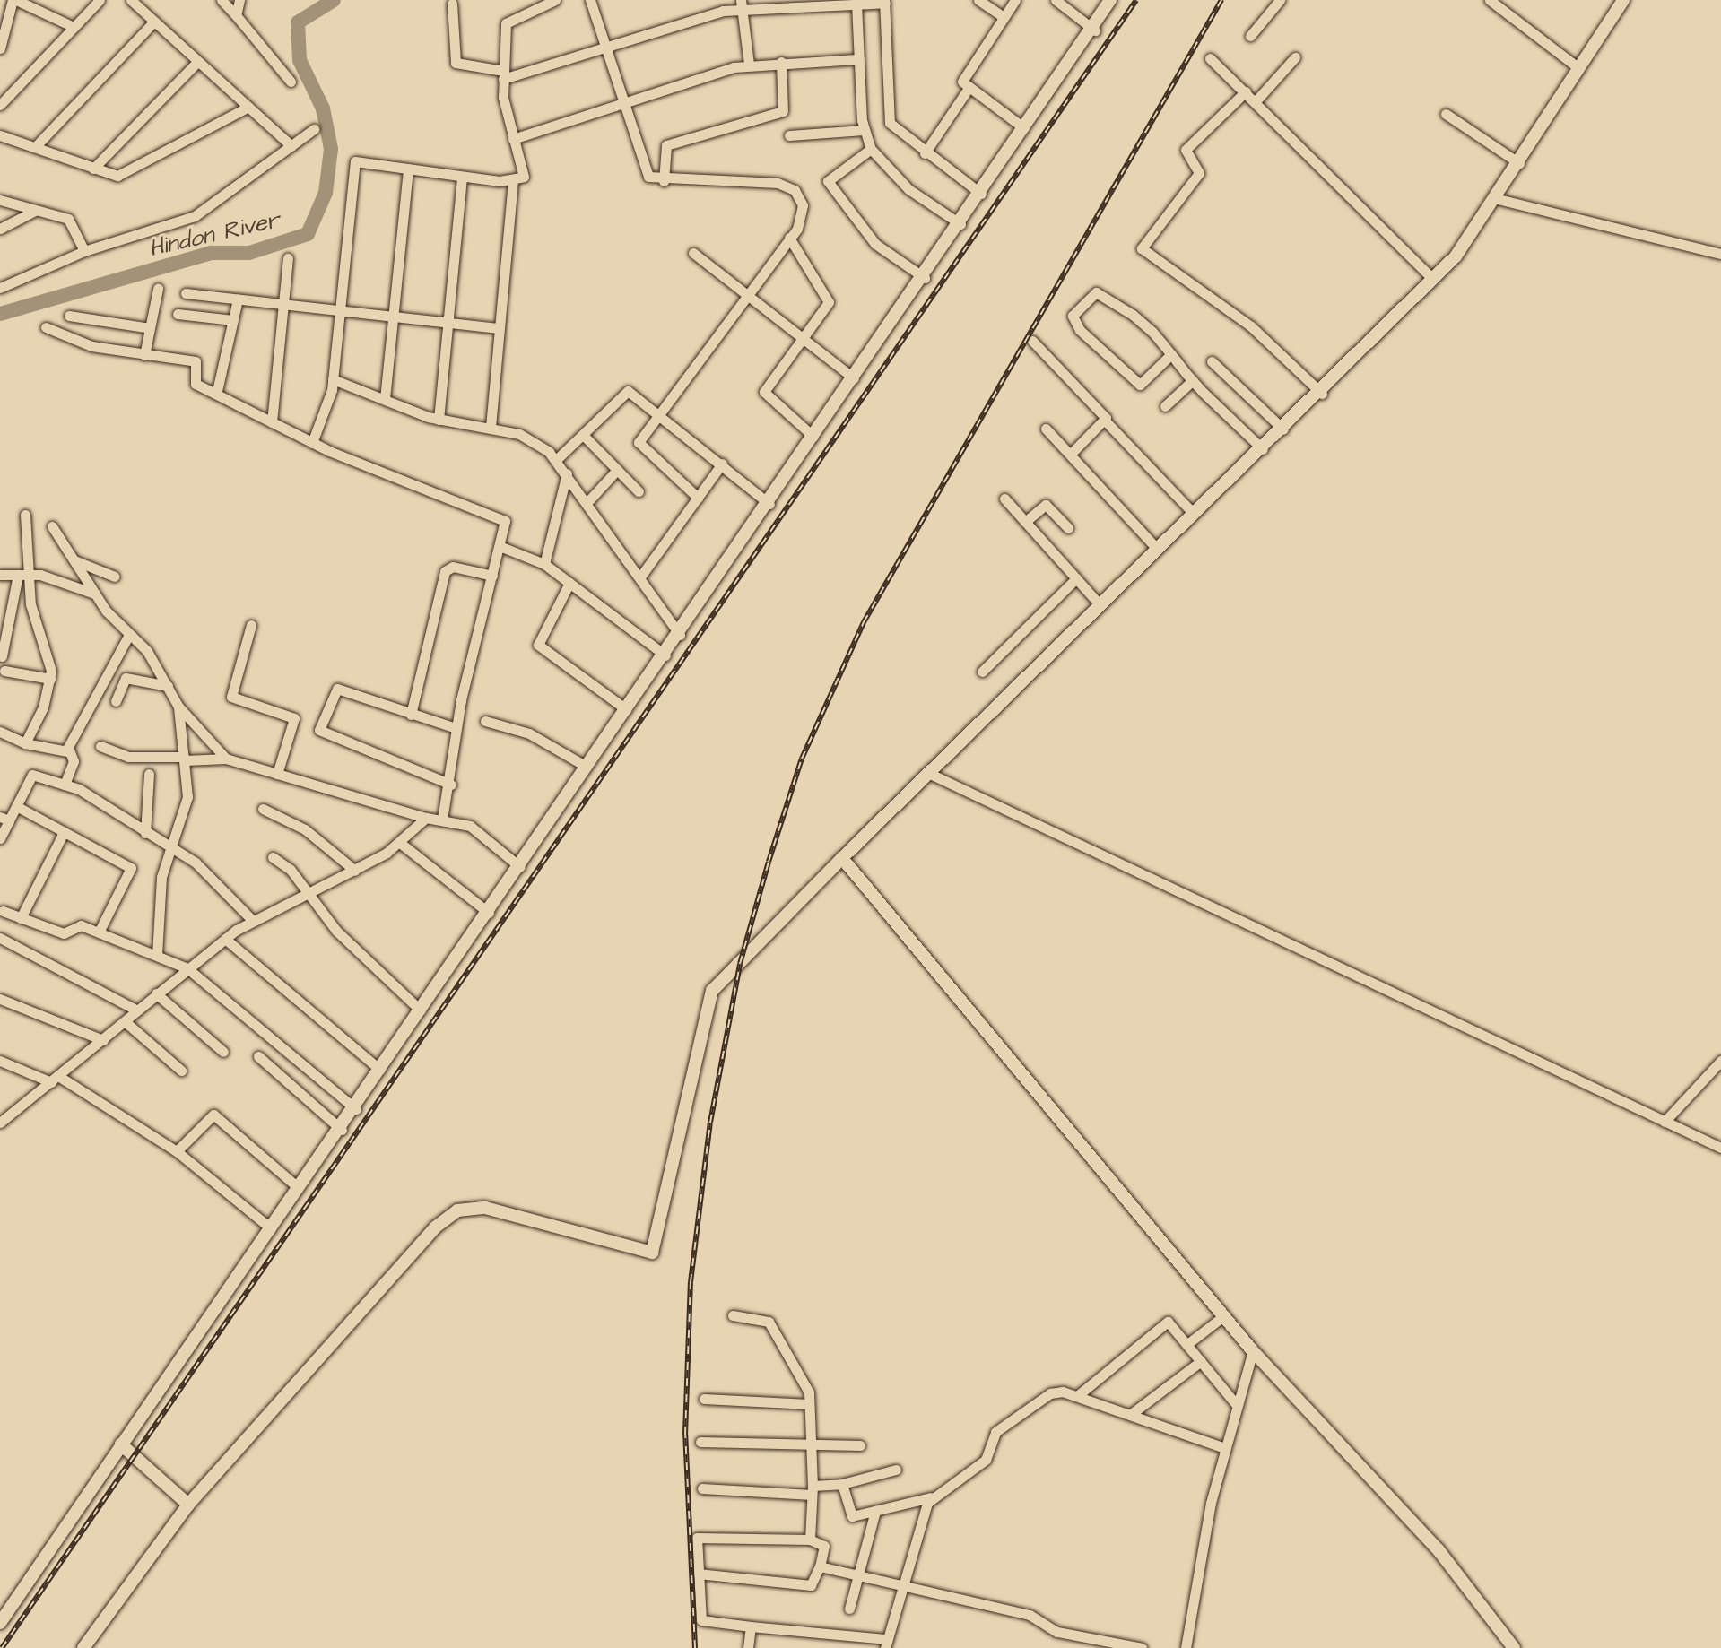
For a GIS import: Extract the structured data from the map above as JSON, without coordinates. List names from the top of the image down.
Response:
{
  "water": ["Hindon River"]
}
